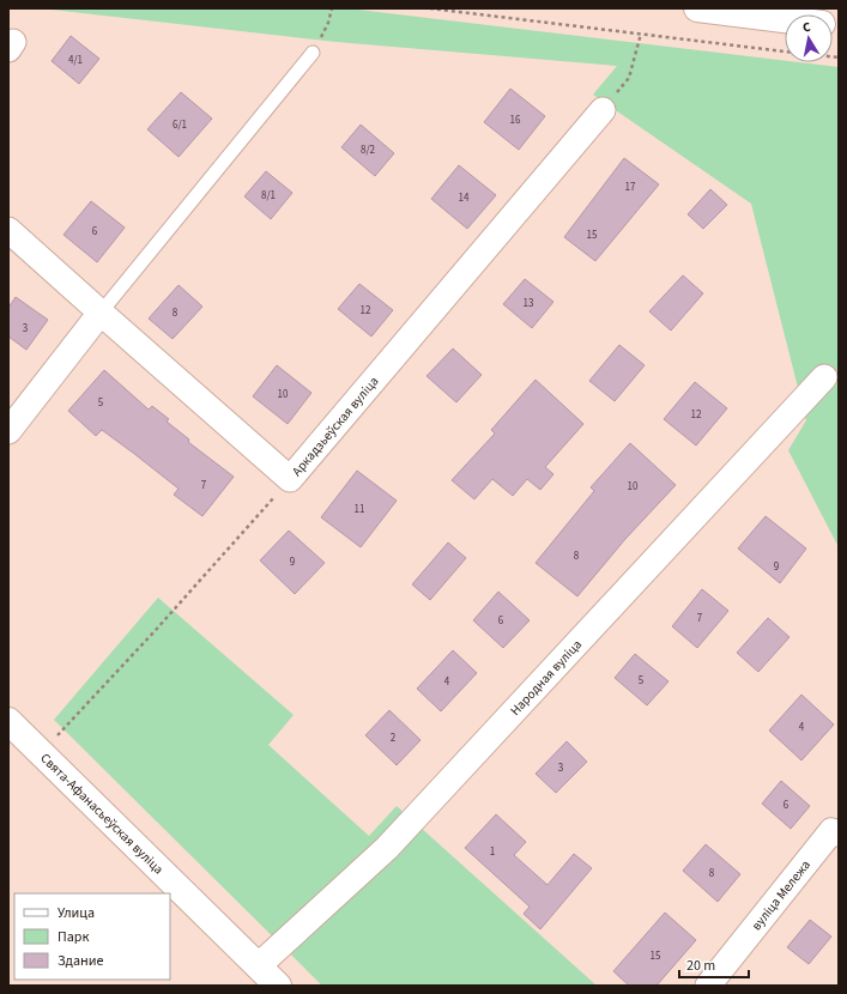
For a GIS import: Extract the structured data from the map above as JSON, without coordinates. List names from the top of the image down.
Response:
{
  "streets": {
    "street": [
      "Аркадзьеўская вуліца",
      "Народная вуліца",
      "Свята-Афанасьеўская вуліца",
      "вуліца Мележа"
    ]
  },
  "crossings": [
    ["Народная вуліца", "Свята-Афанасьеўская вуліца"]
  ],
  "house_numbers": [
    "4/1",
    "16",
    "6/1",
    "8/2",
    "17",
    "8/1",
    "14",
    "6",
    "15",
    "13",
    "12",
    "8",
    "3",
    "10",
    "5",
    "12",
    "7",
    "10",
    "11",
    "8",
    "9",
    "9",
    "7",
    "6",
    "5",
    "4",
    "4",
    "2",
    "3",
    "6",
    "1",
    "8",
    "15"
  ],
  "legend": ["Улица", "Парк", "Здание"],
  "scale_bar": "20 m",
  "north": "top"
}
